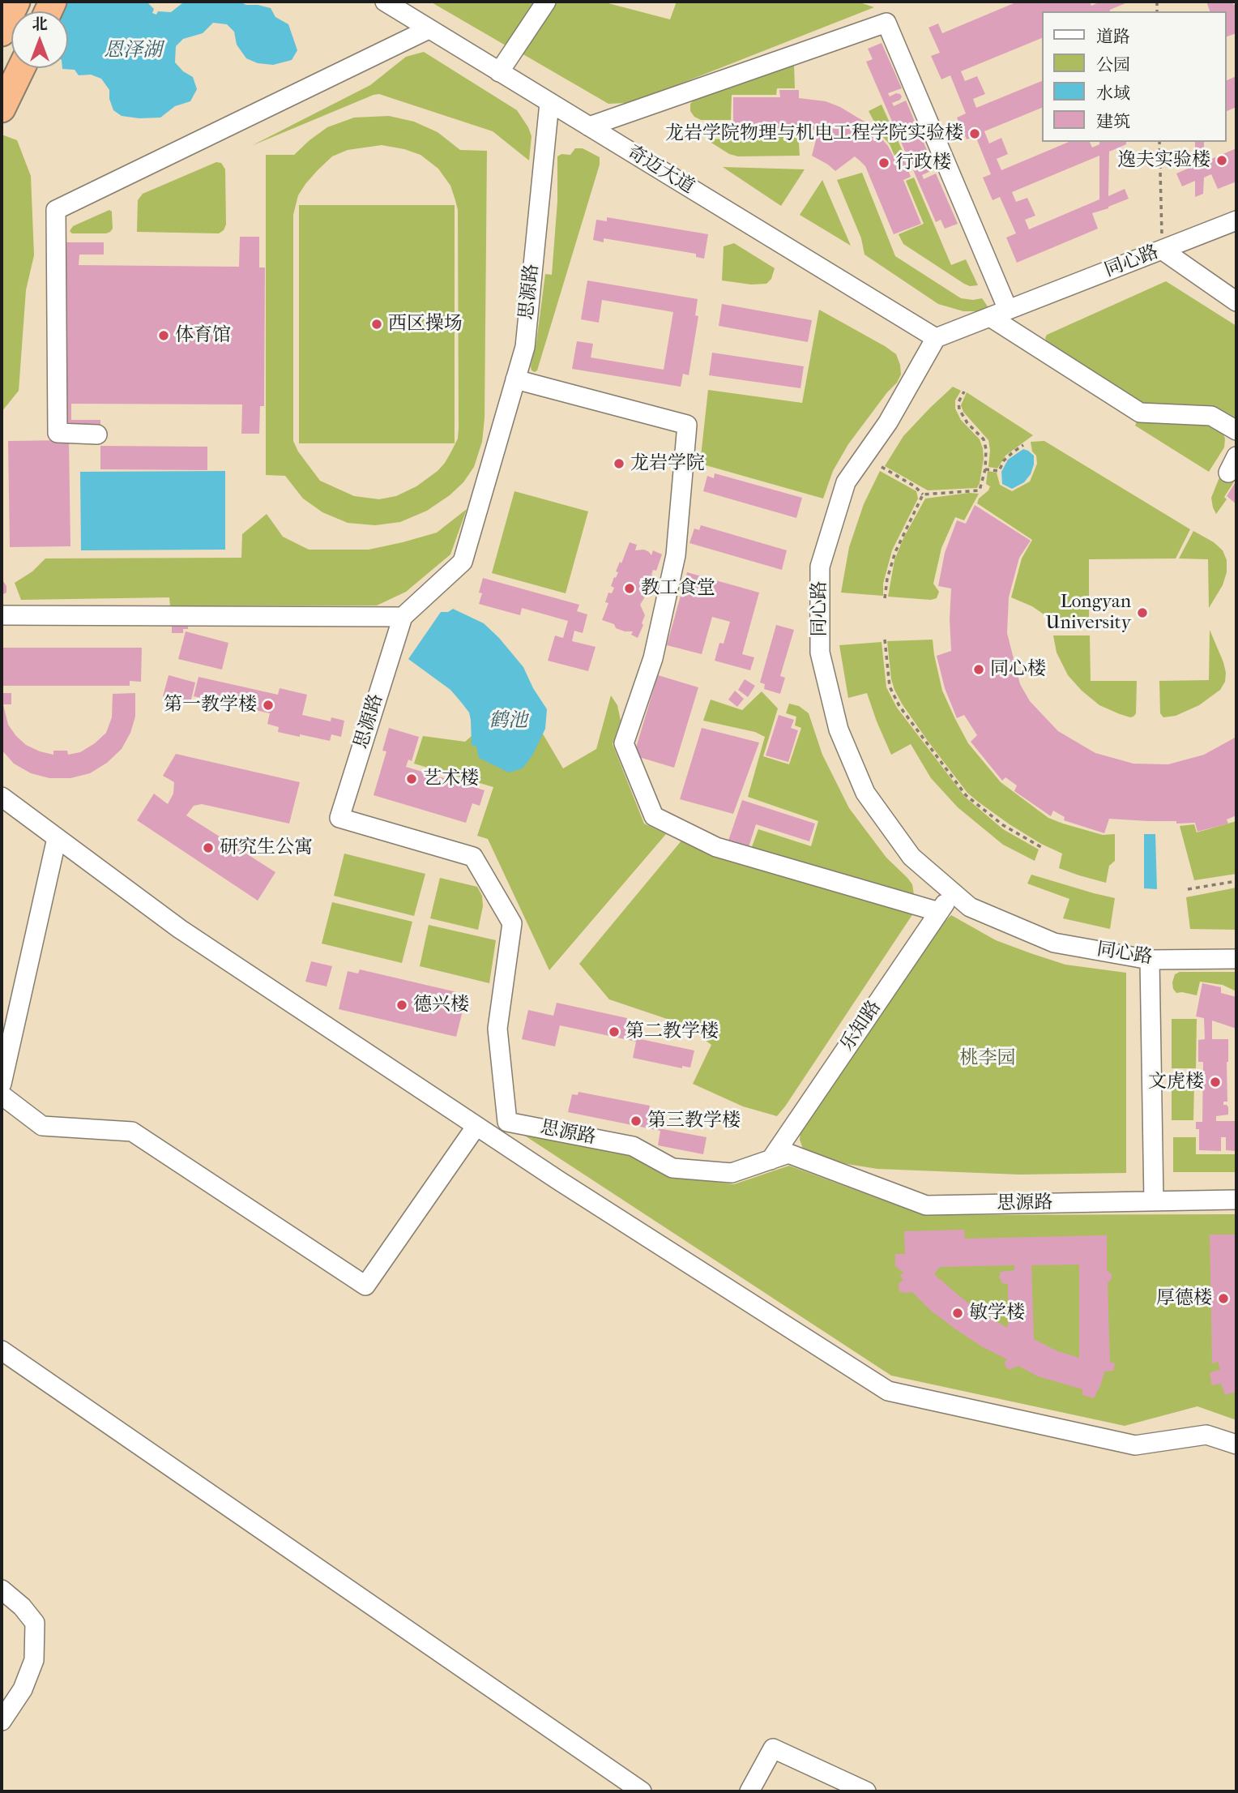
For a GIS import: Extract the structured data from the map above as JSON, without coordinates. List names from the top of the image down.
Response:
{
  "streets": {
    "street": [
      "奇迈大道",
      "同心路",
      "思源路",
      "乐知路"
    ]
  },
  "crossings": [
    ["奇迈大道", "同心路"],
    ["奇迈大道", "思源路"],
    ["同心路", "乐知路"],
    ["思源路", "乐知路"]
  ],
  "water": ["恩泽湖", "鹤池"],
  "parks": ["桃李园"],
  "places": [
    "龙岩学院物理与机电工程学院实验楼",
    "逸夫实验楼",
    "行政楼",
    "西区操场",
    "体育馆",
    "龙岩学院",
    "教工食堂",
    "Longyan University",
    "同心楼",
    "第一教学楼",
    "艺术楼",
    "研究生公寓",
    "德兴楼",
    "第二教学楼",
    "文虎楼",
    "第三教学楼",
    "厚德楼",
    "敏学楼"
  ],
  "legend": [
    "道路",
    "公园",
    "水域",
    "建筑"
  ],
  "north": "top"
}
